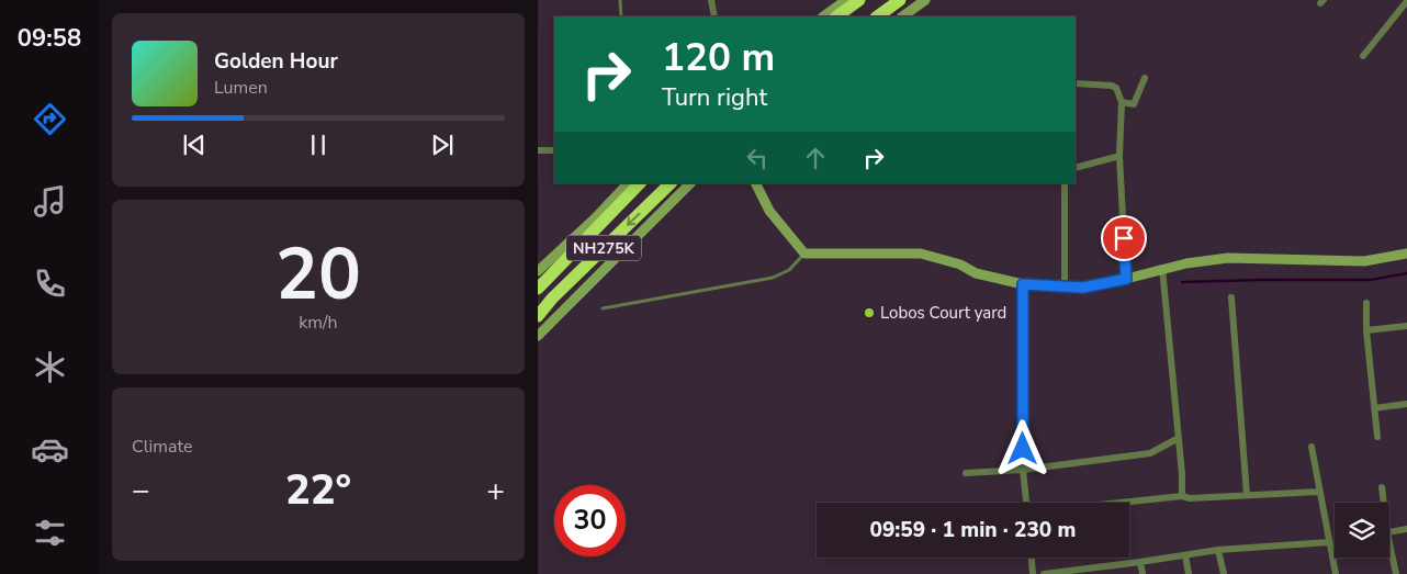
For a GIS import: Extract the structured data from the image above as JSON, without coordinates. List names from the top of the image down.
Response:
{
  "streets": {
    "highway": ["NH275K"]
  },
  "places": ["Lobos Court yard"],
  "page": {
    "tabs": "09:58",
    "turn": ["120 m", "Turn right"],
    "song": ["Golden Hour", "Lumen"],
    "tile": [
      ["20", "km/h"],
      "Climate"
    ],
    "heat": ["−", "22°", "+"],
    "limit": "30",
    "trip": "09:59 · 1 min · 230 m"
  }
}
